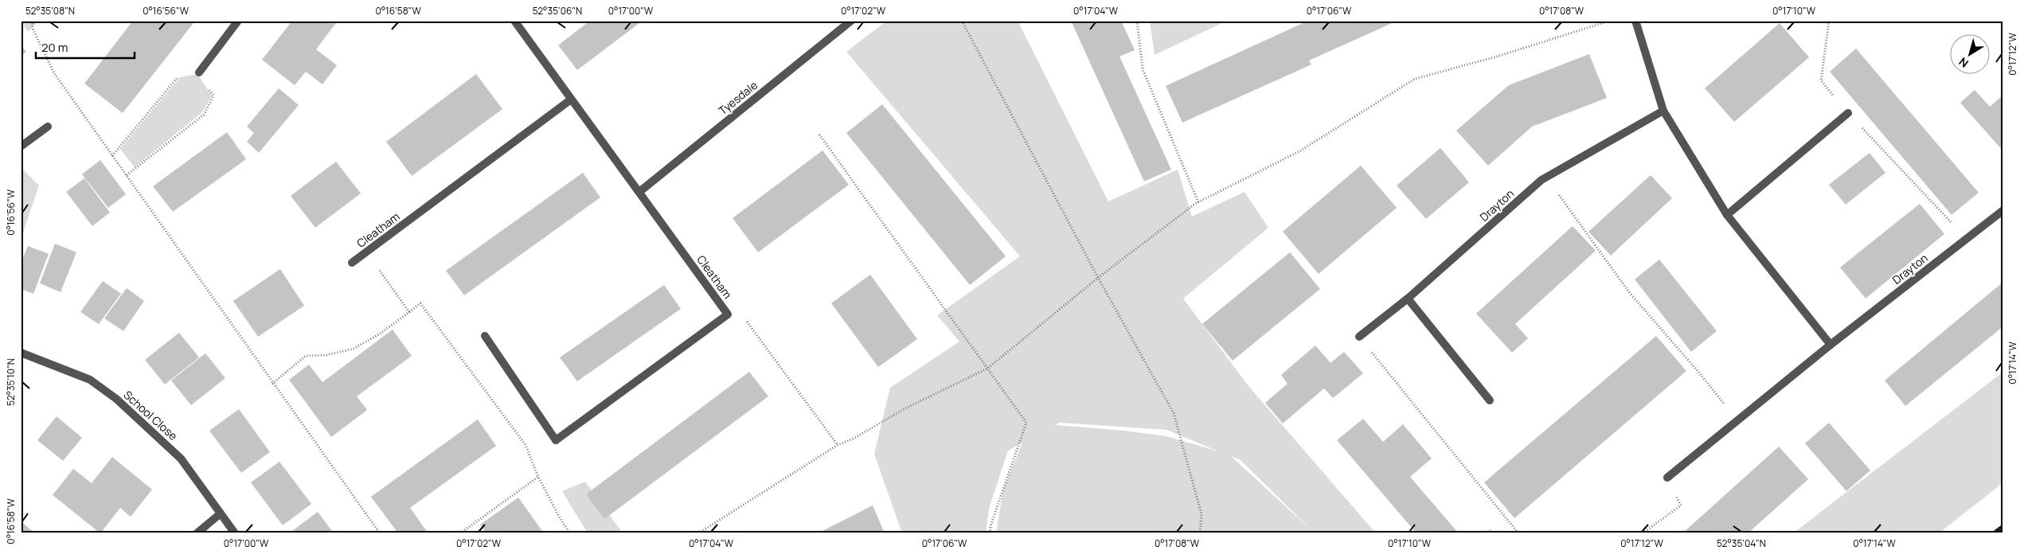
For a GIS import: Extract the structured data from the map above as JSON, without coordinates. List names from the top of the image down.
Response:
{
  "streets": {
    "street": [
      "Tyesdale",
      "Drayton",
      "Cleatham",
      "School Close"
    ]
  },
  "crossings": [
    ["Tyesdale", "Cleatham"]
  ],
  "scale_bar": "20 m",
  "north": "bottom left",
  "coordinates": [
    "52°35'08\"N",
    "0°16'56\"W",
    "0°16'58\"W",
    "52°35'06\"N",
    "0°17'00\"W",
    "0°17'02\"W",
    "0°17'04\"W",
    "0°17'06\"W",
    "0°17'08\"W",
    "0°17'10\"W",
    "0°17'12\"W",
    "0°17'14\"W",
    "52°35'10\"N",
    "52°35'04\"N"
  ]
}
